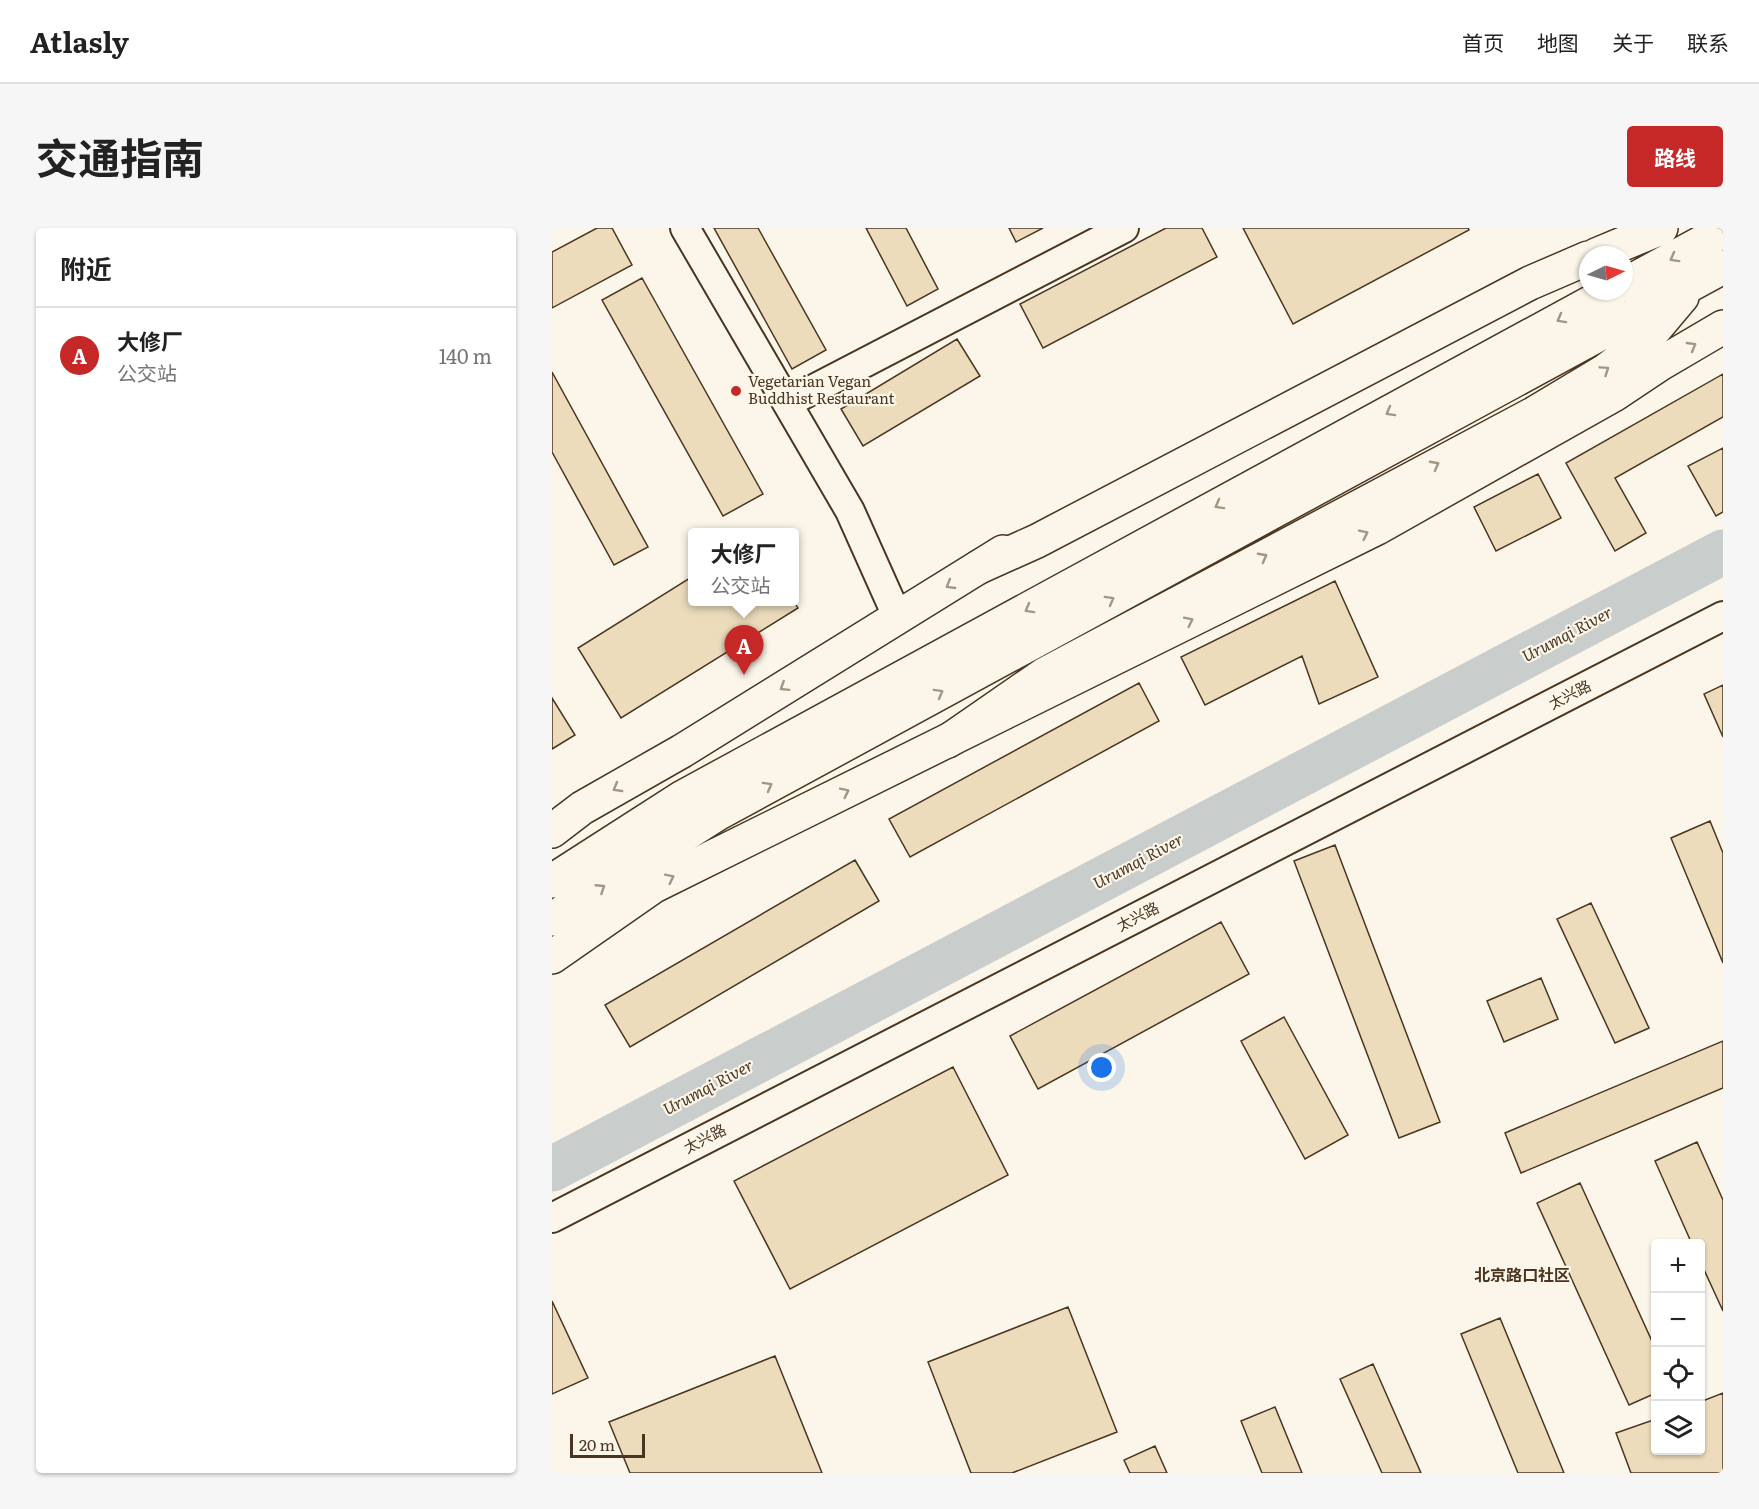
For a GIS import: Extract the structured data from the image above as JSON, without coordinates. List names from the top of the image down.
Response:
{
  "streets": {
    "street": ["太兴路"]
  },
  "districts": ["北京路口社区"],
  "water": ["Urumqi River"],
  "places": ["Vegetarian Vegan Buddhist Restaurant"],
  "scale_bar": "20 m",
  "north": "right",
  "page": {
    "header": "Atlasly",
    "nav": [
      "首页",
      "地图",
      "关于",
      "联系"
    ],
    "title": "交通指南",
    "buttons": "路线",
    "heading": "附近",
    "list": [
      {
        "mark": "A",
        "name": "大修厂",
        "note": "公交站",
        "value": "140 m"
      }
    ],
    "popup": ["大修厂", "公交站"],
    "pins": "A",
    "map_buttons": ["+", "−"],
    "scale": "20 m"
  }
}
